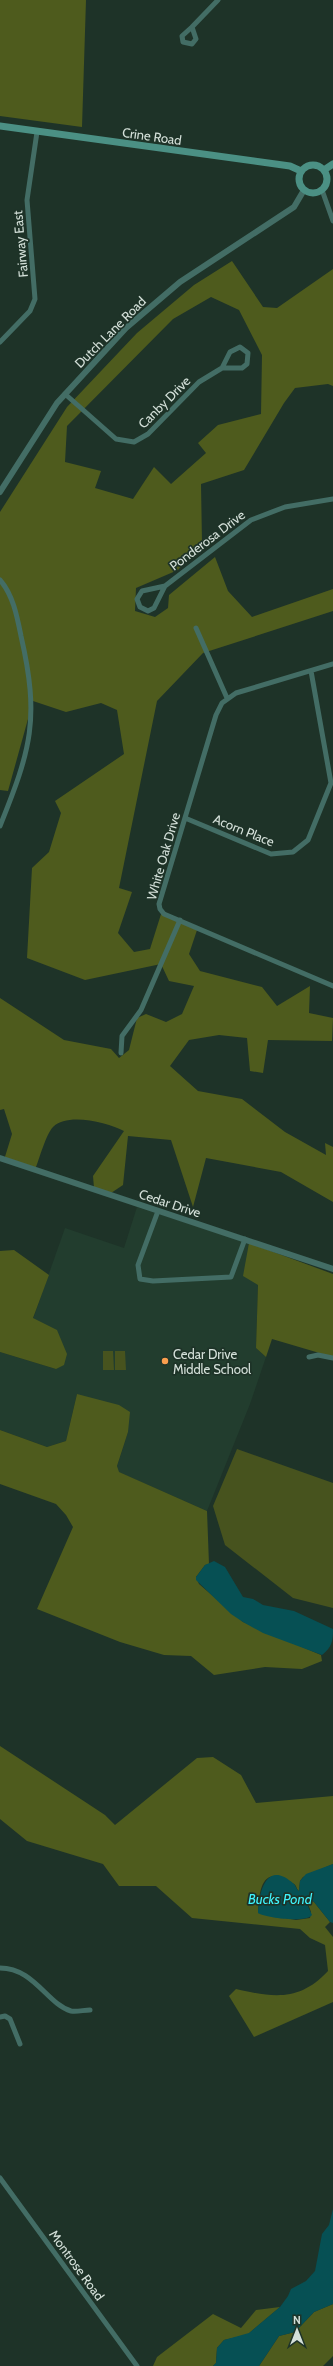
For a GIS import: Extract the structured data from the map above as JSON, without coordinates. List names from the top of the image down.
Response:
{
  "streets": {
    "main road": ["Crine Road"],
    "street": [
      "Fairway East",
      "Dutch Lane Road",
      "Canby Drive",
      "Ponderosa Drive",
      "Acorn Place",
      "White Oak Drive",
      "Cedar Drive",
      "Montrose Road"
    ]
  },
  "crossings": [
    ["Crine Road", "Fairway East"],
    ["Crine Road", "Dutch Lane Road"],
    ["Dutch Lane Road", "Canby Drive"],
    ["Acorn Place", "White Oak Drive"]
  ],
  "water": ["Bucks Pond"],
  "places": ["Cedar Drive Middle School"],
  "north": "top"
}
